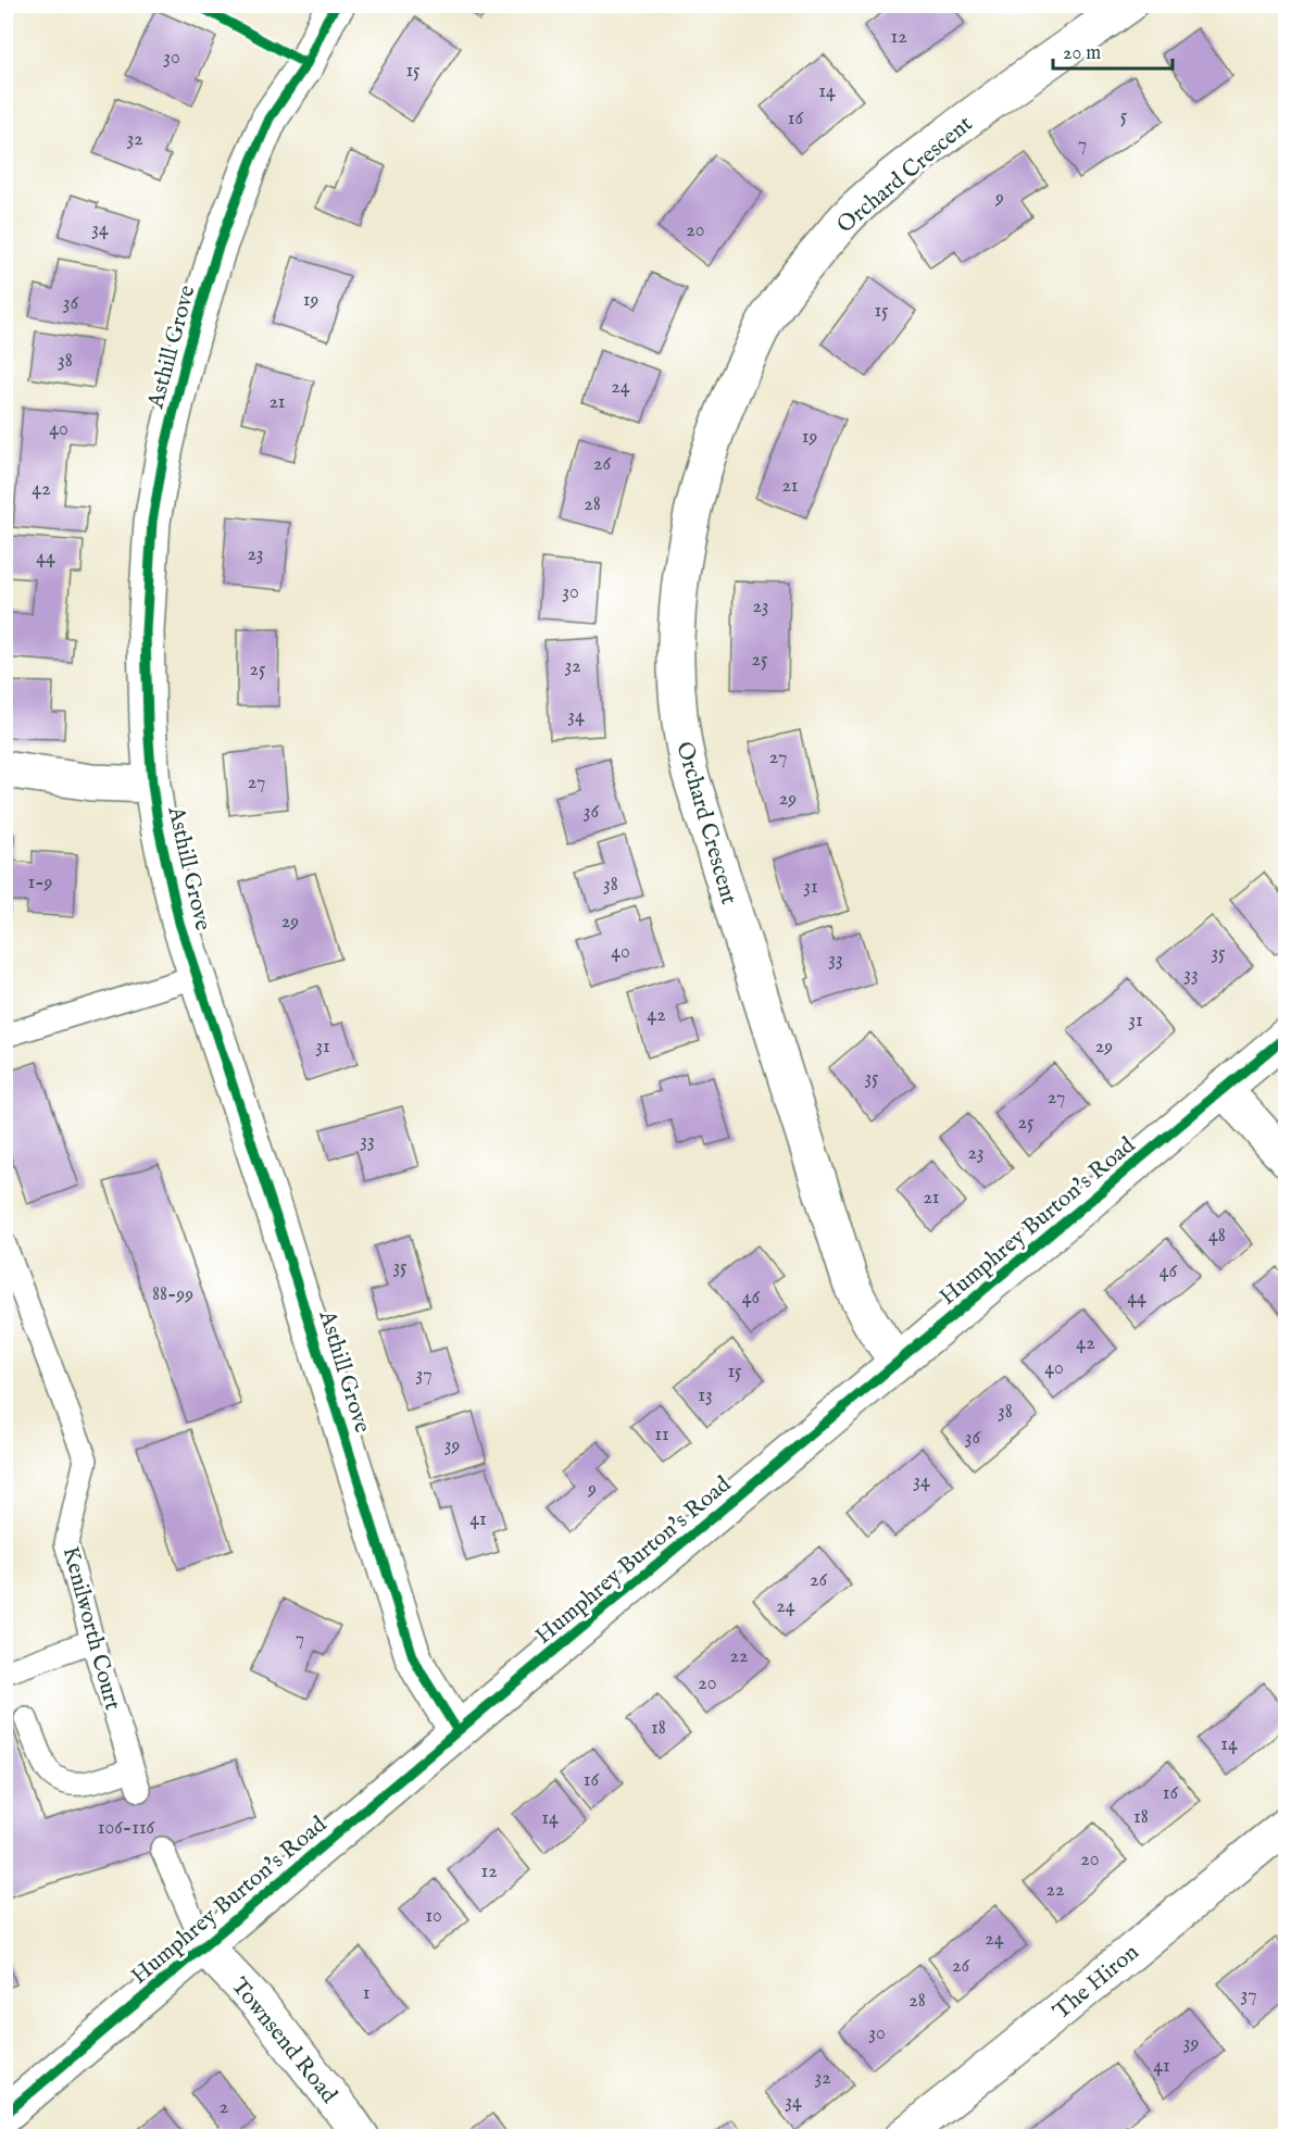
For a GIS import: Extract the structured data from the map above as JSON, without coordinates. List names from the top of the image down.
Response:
{
  "streets": {
    "street": [
      "Orchard Crescent",
      "Asthill Grove",
      "Humphrey Burton's Road",
      "The Hiron",
      "Townsend Road"
    ],
    "lane": ["Kenilworth Court"]
  },
  "crossings": [
    ["Orchard Crescent", "Humphrey Burton's Road"],
    ["Asthill Grove", "Humphrey Burton's Road"],
    ["Humphrey Burton's Road", "Townsend Road"]
  ],
  "house_numbers": [
    "12",
    "30",
    "15",
    "14",
    "5",
    "16",
    "32",
    "7",
    "9",
    "34",
    "20",
    "19",
    "36",
    "15",
    "38",
    "24",
    "21",
    "40",
    "19",
    "26",
    "21",
    "42",
    "28",
    "23",
    "44",
    "30",
    "23",
    "25",
    "32",
    "25",
    "34",
    "27",
    "27",
    "29",
    "36",
    "1-9",
    "38",
    "31",
    "29",
    "40",
    "35",
    "33",
    "33",
    "42",
    "31",
    "31",
    "29",
    "35",
    "27",
    "25",
    "33",
    "23",
    "21",
    "48",
    "35",
    "46",
    "88-99",
    "46",
    "44",
    "42",
    "40",
    "15",
    "37",
    "13",
    "38",
    "11",
    "36",
    "39",
    "34",
    "9",
    "41",
    "26",
    "24",
    "7",
    "22",
    "20",
    "18",
    "14",
    "16",
    "16",
    "18",
    "14",
    "106-116",
    "20",
    "12",
    "22",
    "10",
    "24",
    "26",
    "1",
    "37",
    "28",
    "30",
    "39",
    "41",
    "32",
    "34",
    "2"
  ],
  "scale_bar": "20 m"
}
